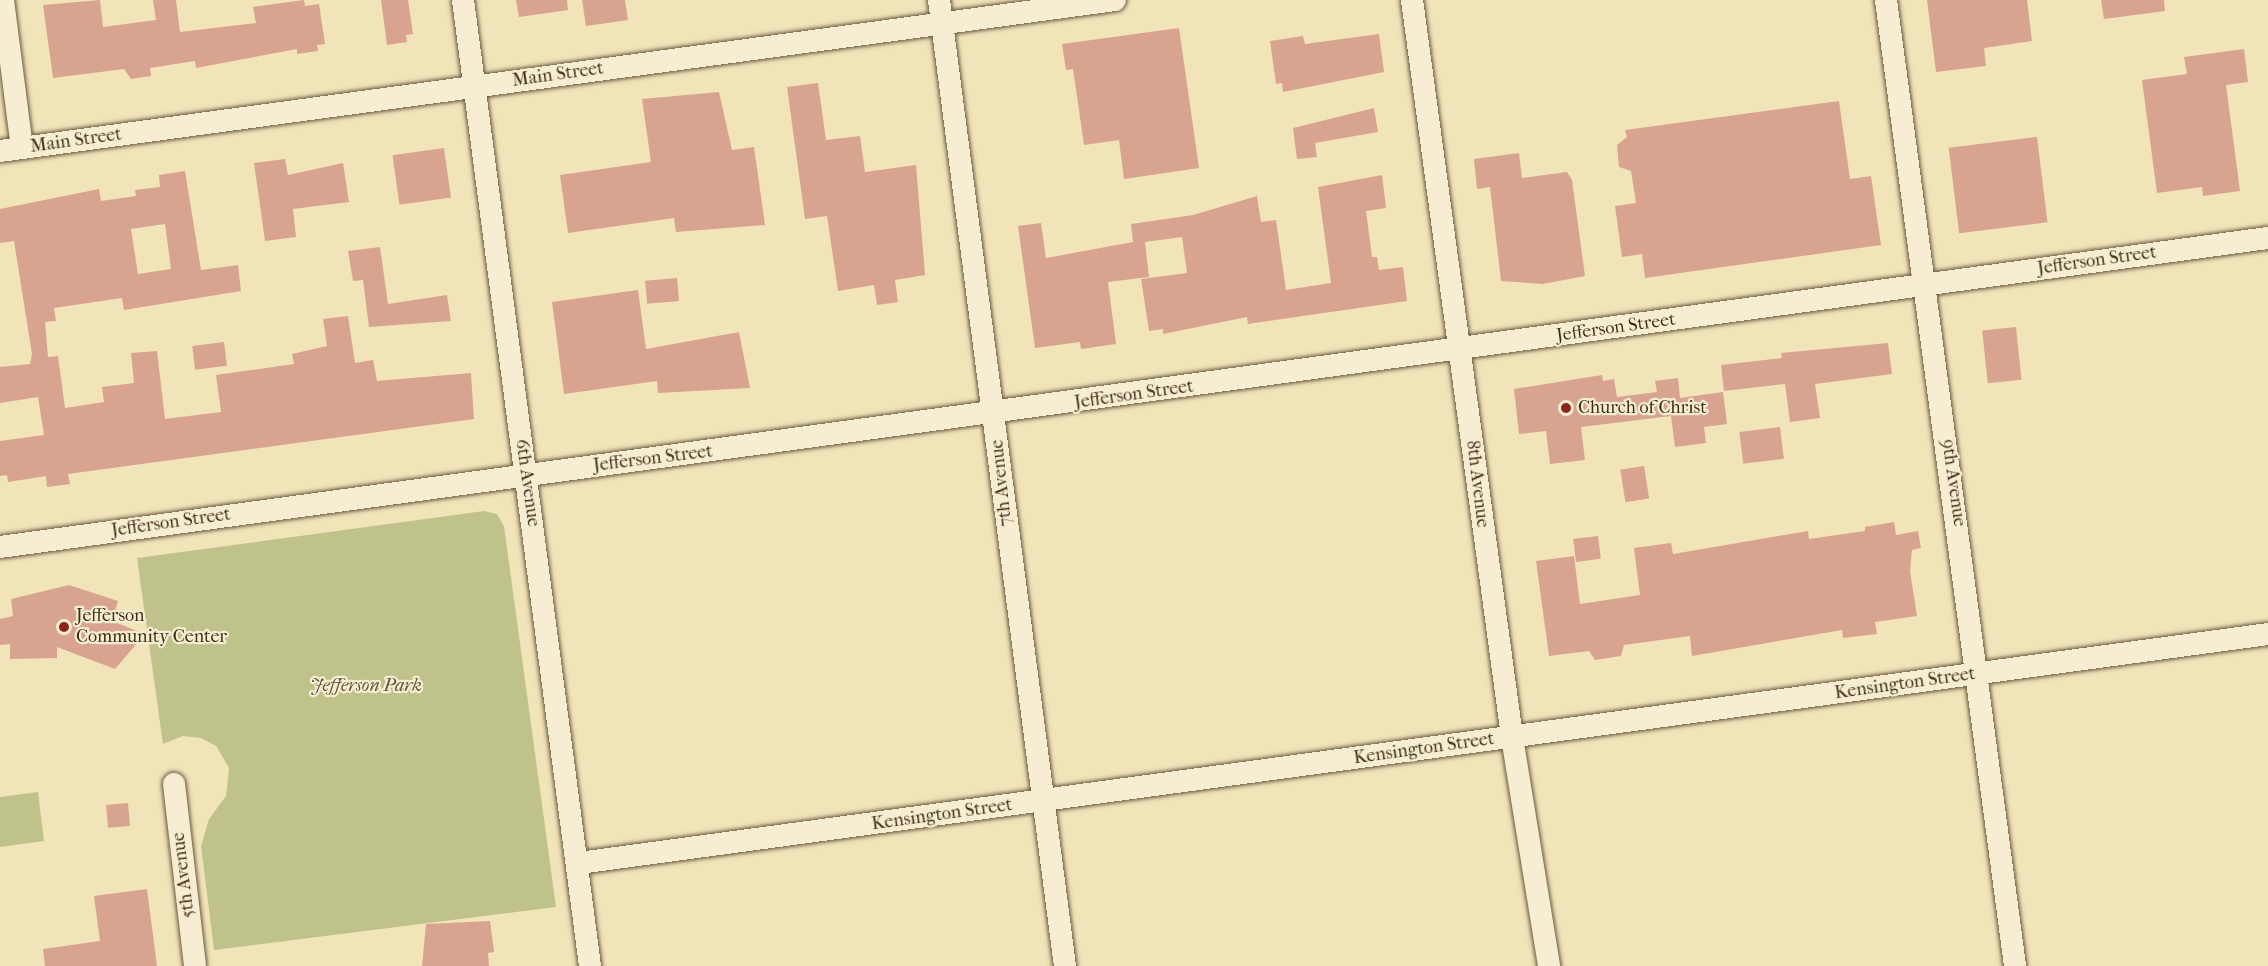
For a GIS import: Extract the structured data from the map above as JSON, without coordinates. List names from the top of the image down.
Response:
{
  "streets": {
    "street": [
      "Main Street",
      "Jefferson Street",
      "6th Avenue",
      "7th Avenue",
      "9th Avenue",
      "8th Avenue",
      "Kensington Street",
      "5th Avenue"
    ]
  },
  "crossings": [
    ["Main Street", "6th Avenue"],
    ["Main Street", "7th Avenue"],
    ["Jefferson Street", "6th Avenue"],
    ["Jefferson Street", "7th Avenue"],
    ["Jefferson Street", "9th Avenue"],
    ["Jefferson Street", "8th Avenue"],
    ["6th Avenue", "Kensington Street"],
    ["7th Avenue", "Kensington Street"],
    ["9th Avenue", "Kensington Street"],
    ["8th Avenue", "Kensington Street"]
  ],
  "parks": ["Jefferson Park"],
  "places": ["Church of Christ", "Jefferson Community Center"]
}
